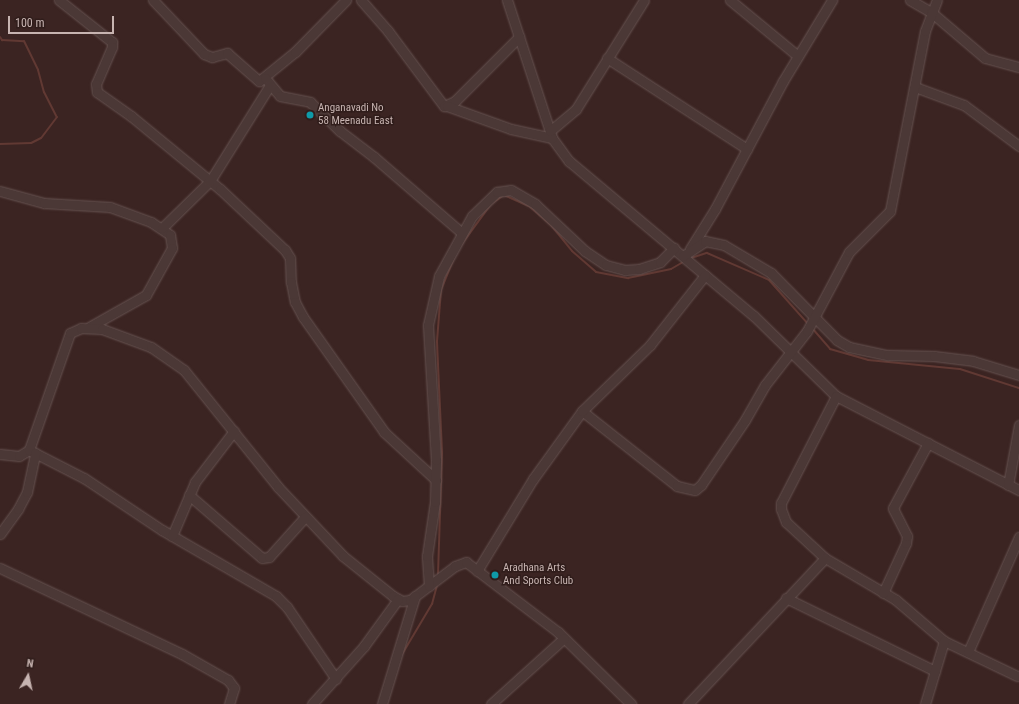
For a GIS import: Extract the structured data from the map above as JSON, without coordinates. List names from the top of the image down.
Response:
{
  "places": ["Anganavadi No 58 Meenadu East", "Aradhana Arts And Sports Club"],
  "scale_bar": "100 m",
  "north": "top"
}
